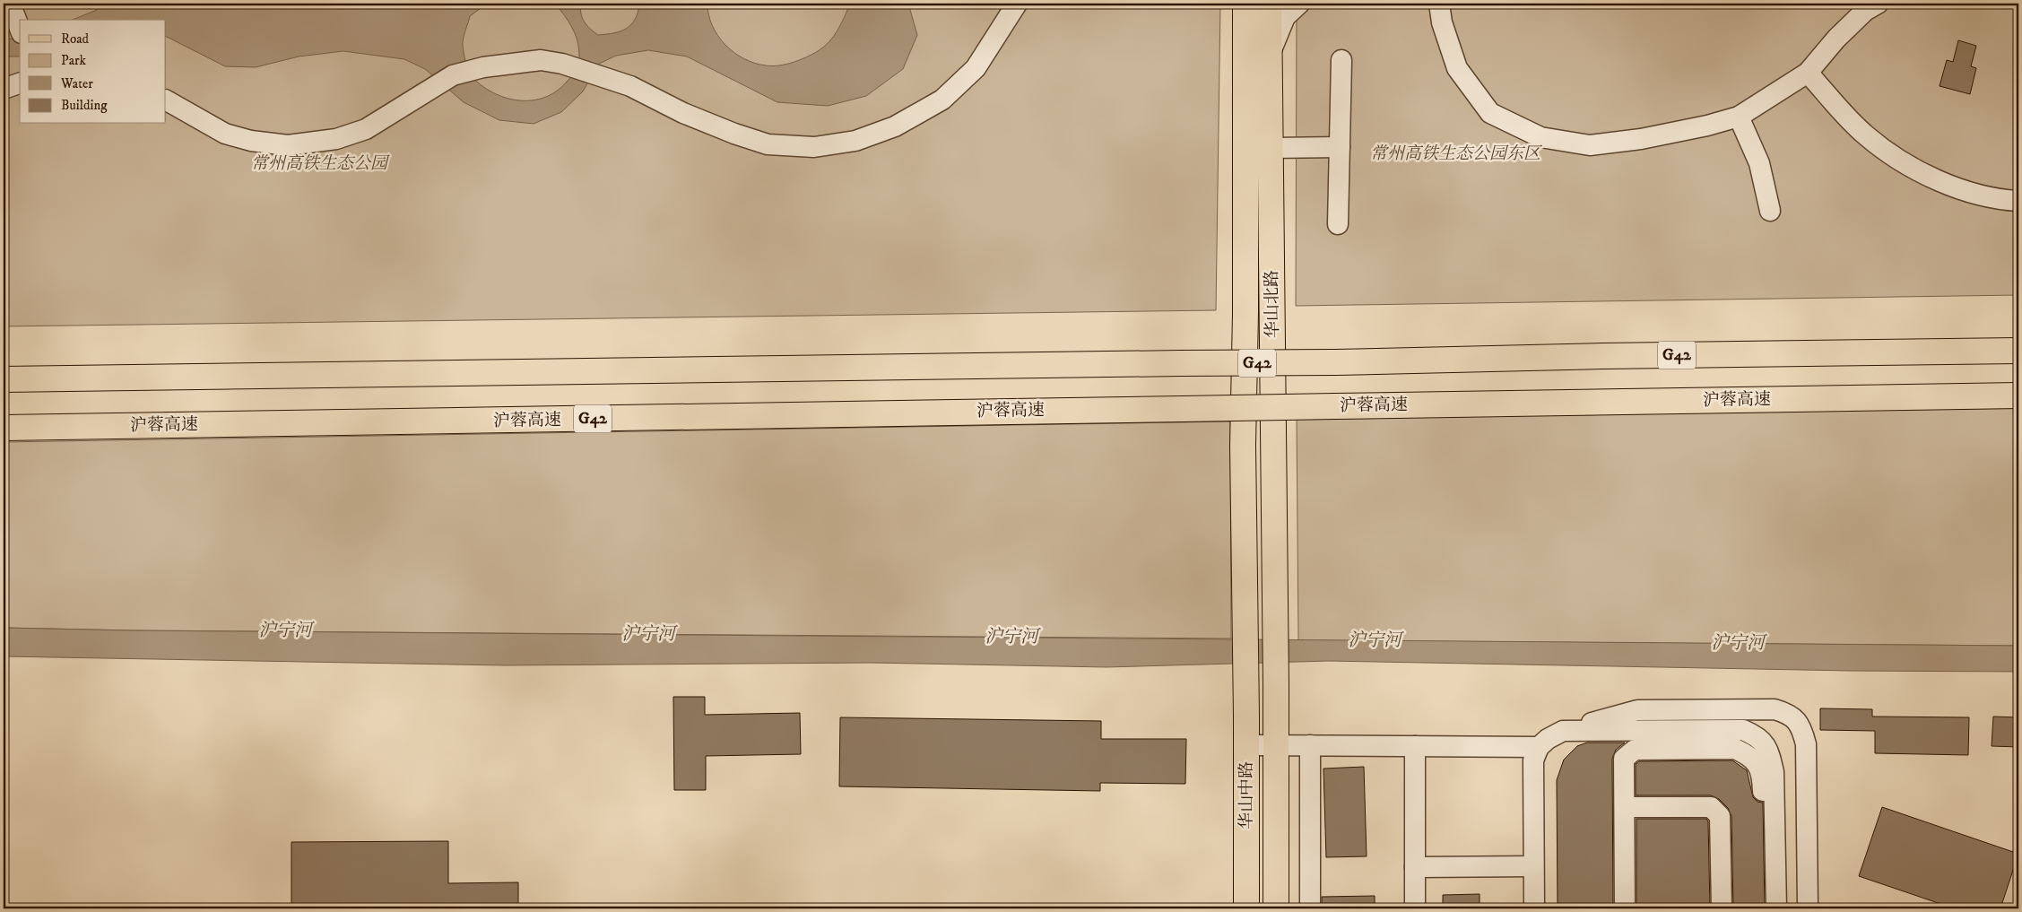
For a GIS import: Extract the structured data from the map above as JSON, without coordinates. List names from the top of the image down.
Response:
{
  "streets": {
    "main road": [
      "华山北路",
      "G42",
      "沪蓉高速",
      "华山中路"
    ]
  },
  "crossings": [
    ["华山北路", "华山中路"]
  ],
  "water": ["沪宁河"],
  "parks": ["常州高铁生态公园东区", "常州高铁生态公园"],
  "legend": [
    "Road",
    "Park",
    "Water",
    "Building"
  ]
}
